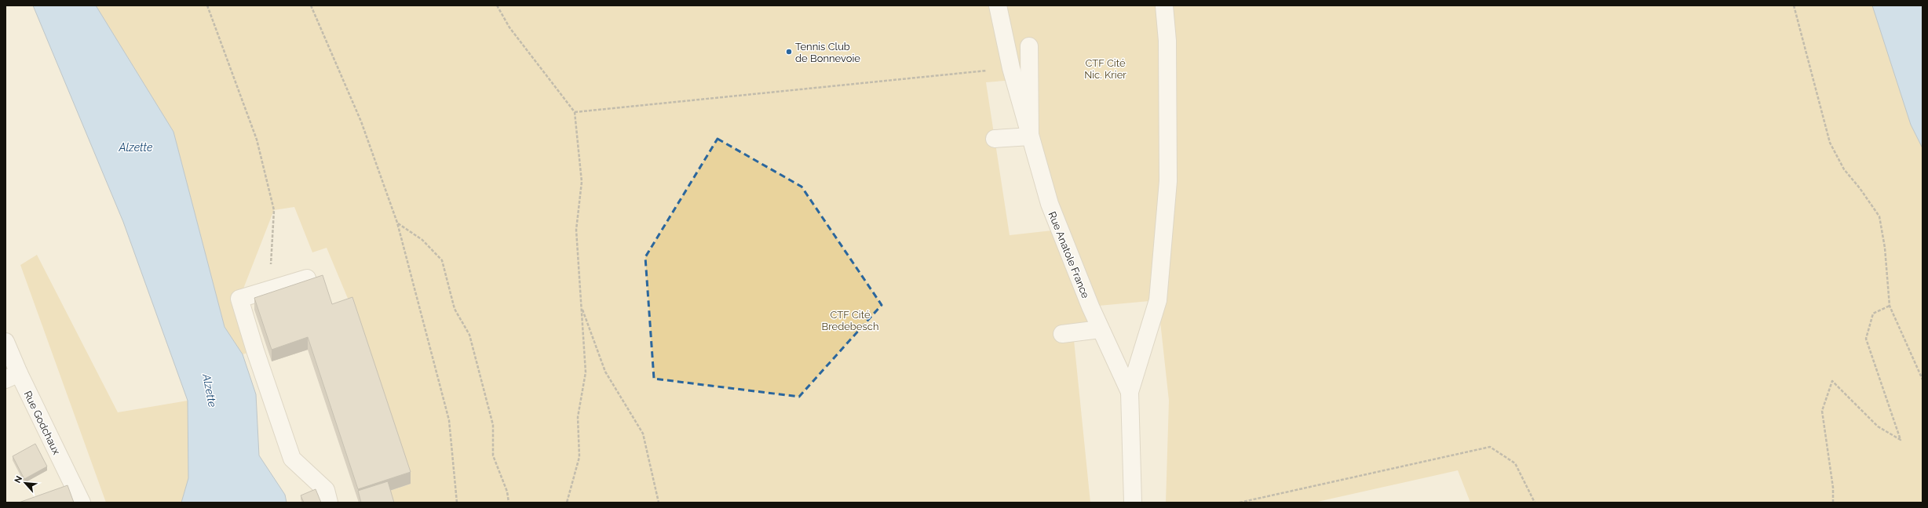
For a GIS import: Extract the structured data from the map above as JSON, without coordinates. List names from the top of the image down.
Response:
{
  "streets": {
    "street": ["Rue Anatole France", "Rue Godchaux"]
  },
  "water": ["Alzette"],
  "parks": ["CTF Cité Nic. Krier", "CTF Cité Bredebesch"],
  "places": ["Tennis Club de Bonnevoie"],
  "north": "top left"
}
